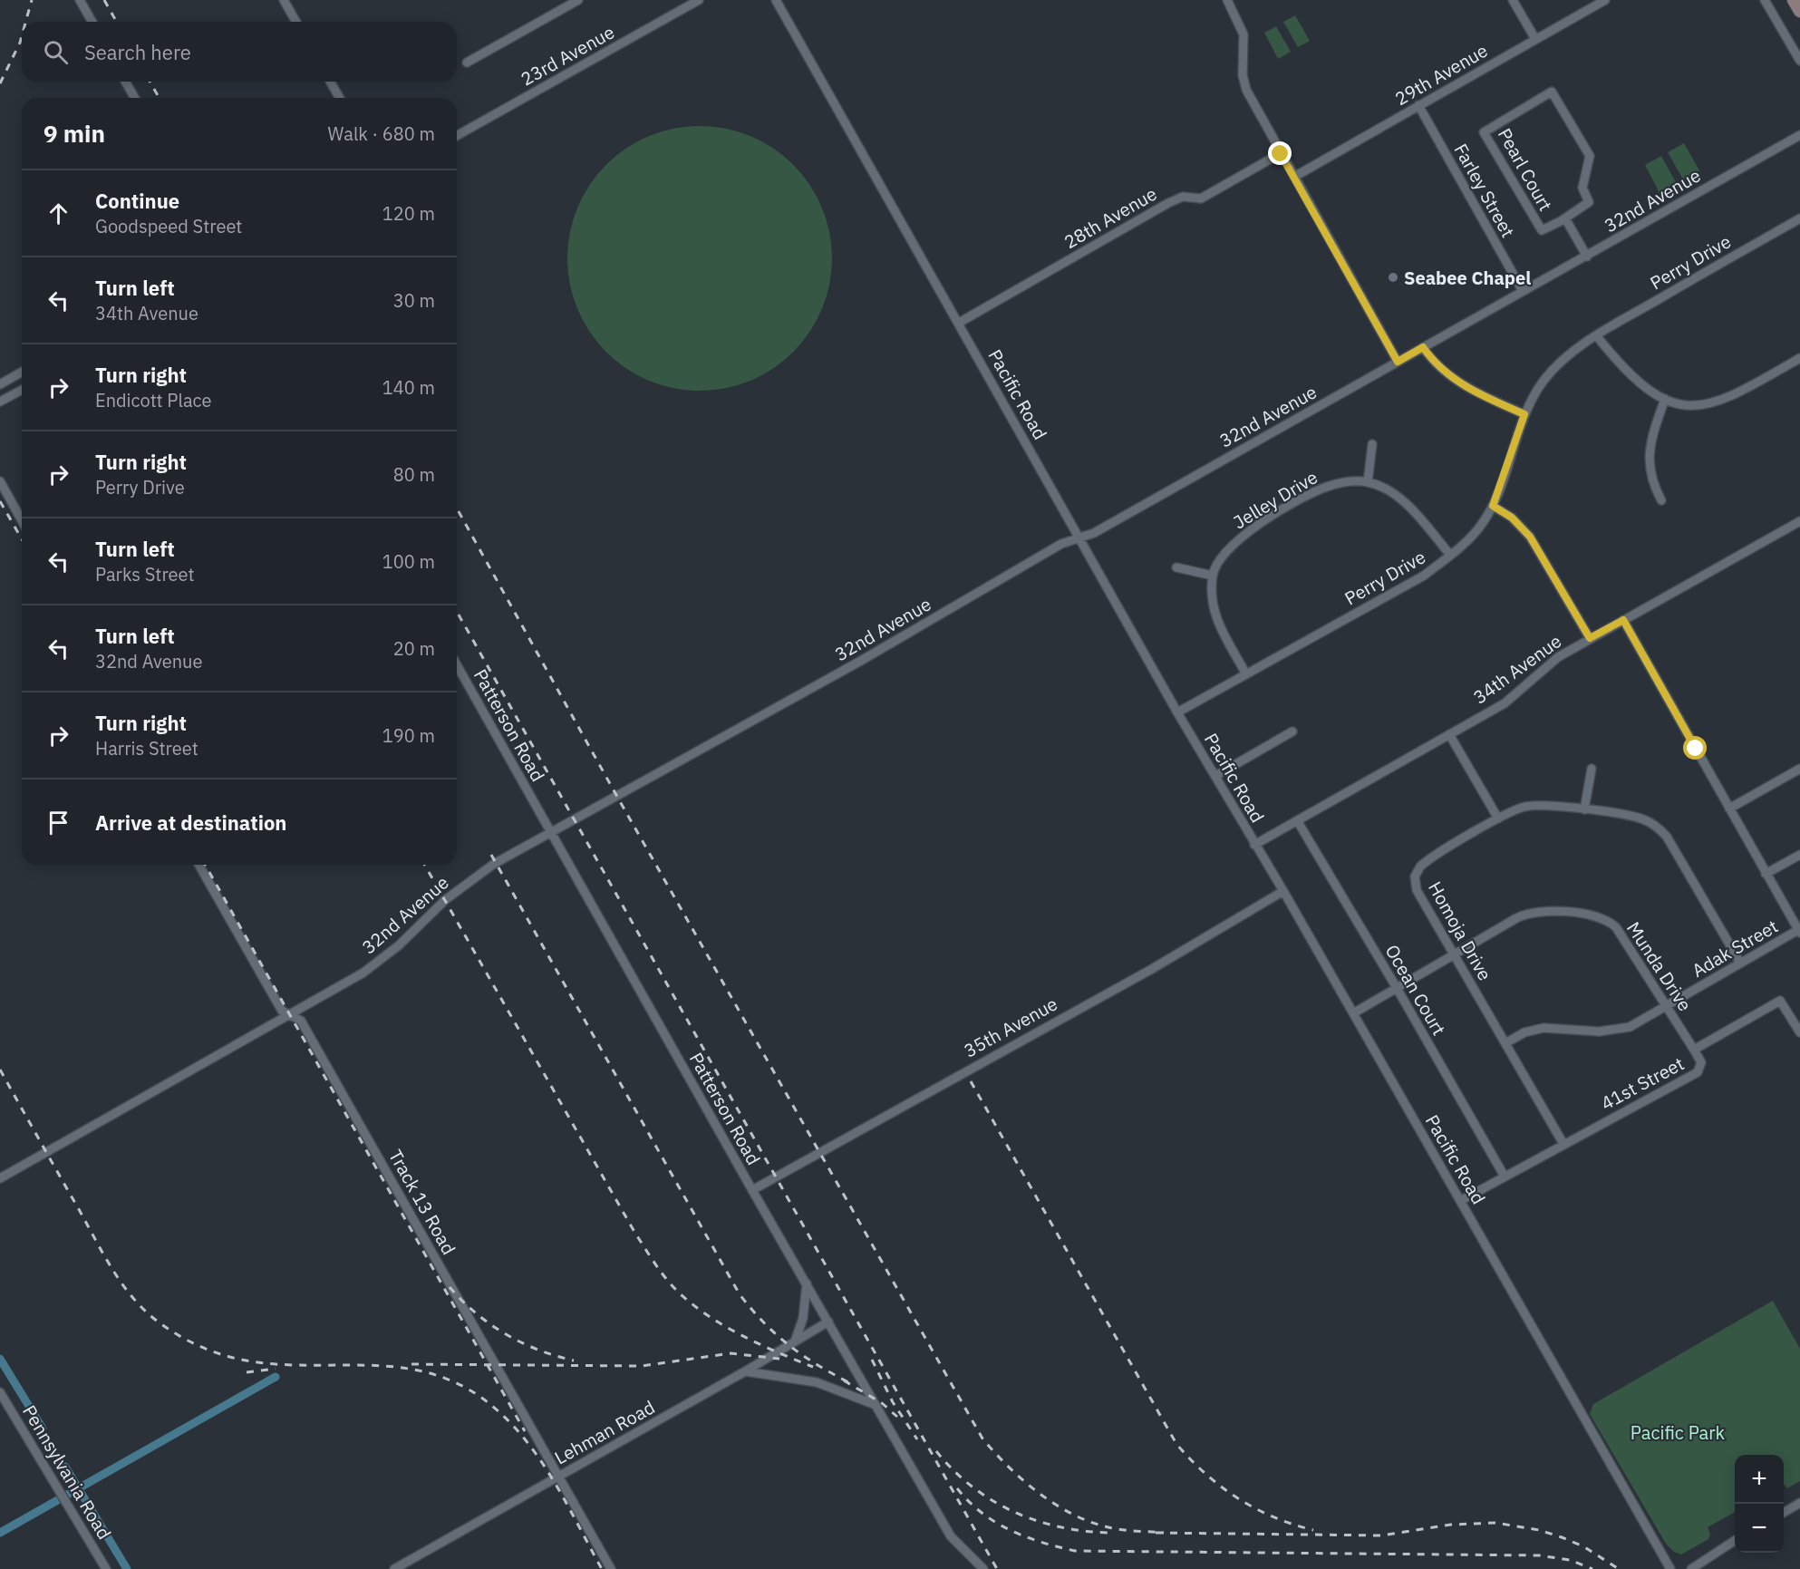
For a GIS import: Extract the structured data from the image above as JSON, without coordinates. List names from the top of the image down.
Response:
{
  "streets": {
    "street": [
      "23rd Avenue",
      "29th Avenue",
      "Pearl Court",
      "Farley Street",
      "32nd Avenue",
      "28th Avenue",
      "Perry Drive",
      "Pacific Road",
      "Jelley Drive",
      "34th Avenue",
      "Patterson Road",
      "Homoja Drive",
      "Adak Street",
      "Munda Drive",
      "Ocean Court",
      "35th Avenue",
      "41st Street",
      "Track 13 Road",
      "Lehman Road",
      "Pennsylvania Road"
    ]
  },
  "crossings": [
    ["29th Avenue", "Farley Street"],
    ["Pearl Court", "32nd Avenue"],
    ["Farley Street", "32nd Avenue"],
    ["32nd Avenue", "Pacific Road"],
    ["32nd Avenue", "Patterson Road"],
    ["32nd Avenue", "Track 13 Road"],
    ["28th Avenue", "Pacific Road"],
    ["Perry Drive", "Pacific Road"],
    ["Perry Drive", "Jelley Drive"],
    ["Pacific Road", "34th Avenue"],
    ["Pacific Road", "Munda Drive"],
    ["Pacific Road", "35th Avenue"],
    ["Pacific Road", "41st Street"],
    ["34th Avenue", "Ocean Court"],
    ["Patterson Road", "35th Avenue"],
    ["Patterson Road", "Lehman Road"],
    ["Homoja Drive", "Adak Street"],
    ["Homoja Drive", "Munda Drive"],
    ["Homoja Drive", "41st Street"],
    ["Adak Street", "Munda Drive"],
    ["Munda Drive", "Ocean Court"],
    ["Munda Drive", "41st Street"],
    ["Ocean Court", "41st Street"],
    ["Track 13 Road", "Lehman Road"]
  ],
  "parks": ["Pacific Park"],
  "places": ["Seabee Chapel"],
  "page": {
    "search": "Search here",
    "heading": ["9 min", "Walk · 680 m"],
    "list": [
      ["Continue", "Goodspeed Street", "120 m"],
      ["Turn left", "34th Avenue", "30 m"],
      ["Turn right", "Endicott Place", "140 m"],
      ["Turn right", "Perry Drive", "80 m"],
      ["Turn left", "Parks Street", "100 m"],
      ["Turn left", "32nd Avenue", "20 m"],
      ["Turn right", "Harris Street", "190 m"],
      "Arrive at destination"
    ],
    "map_buttons": ["+", "−"]
  }
}
